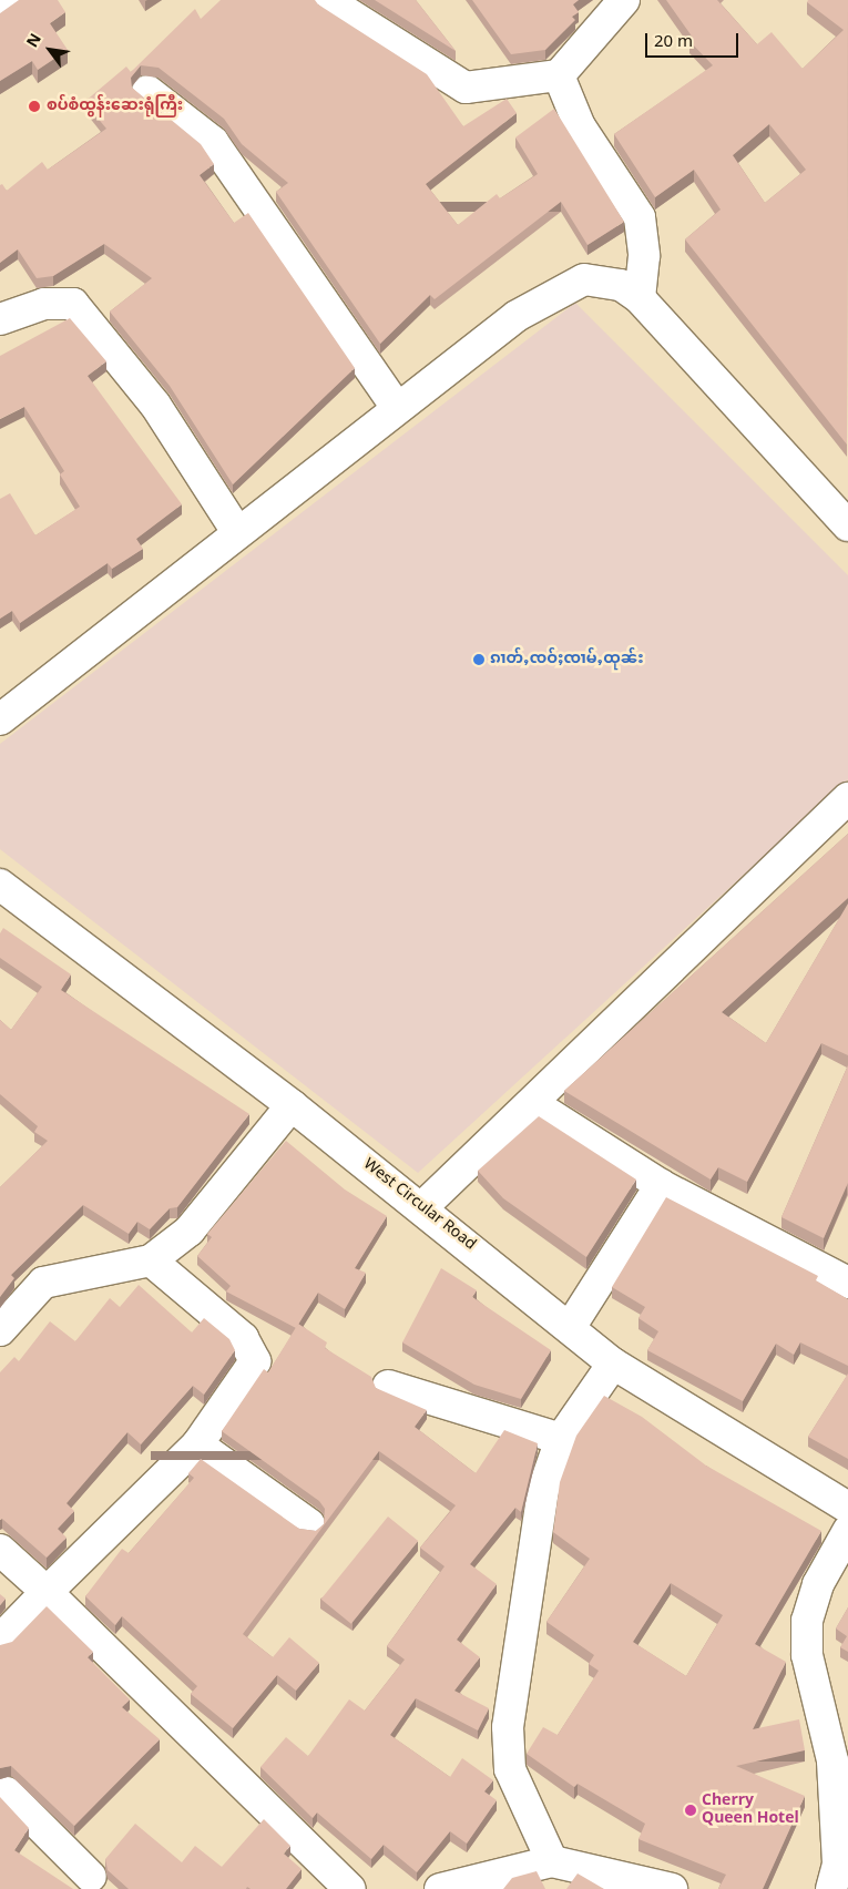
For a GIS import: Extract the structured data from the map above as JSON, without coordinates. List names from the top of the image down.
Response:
{
  "streets": {
    "street": ["West Circular Road"]
  },
  "places": ["စပ်စံထွန်းဆေးရုံကြီး", "ၵၢတ်ႇၸဝ်ႈၸၢမ်ႇထုၼ်း", "Cherry Queen Hotel"],
  "scale_bar": "20 m",
  "north": "top left"
}
